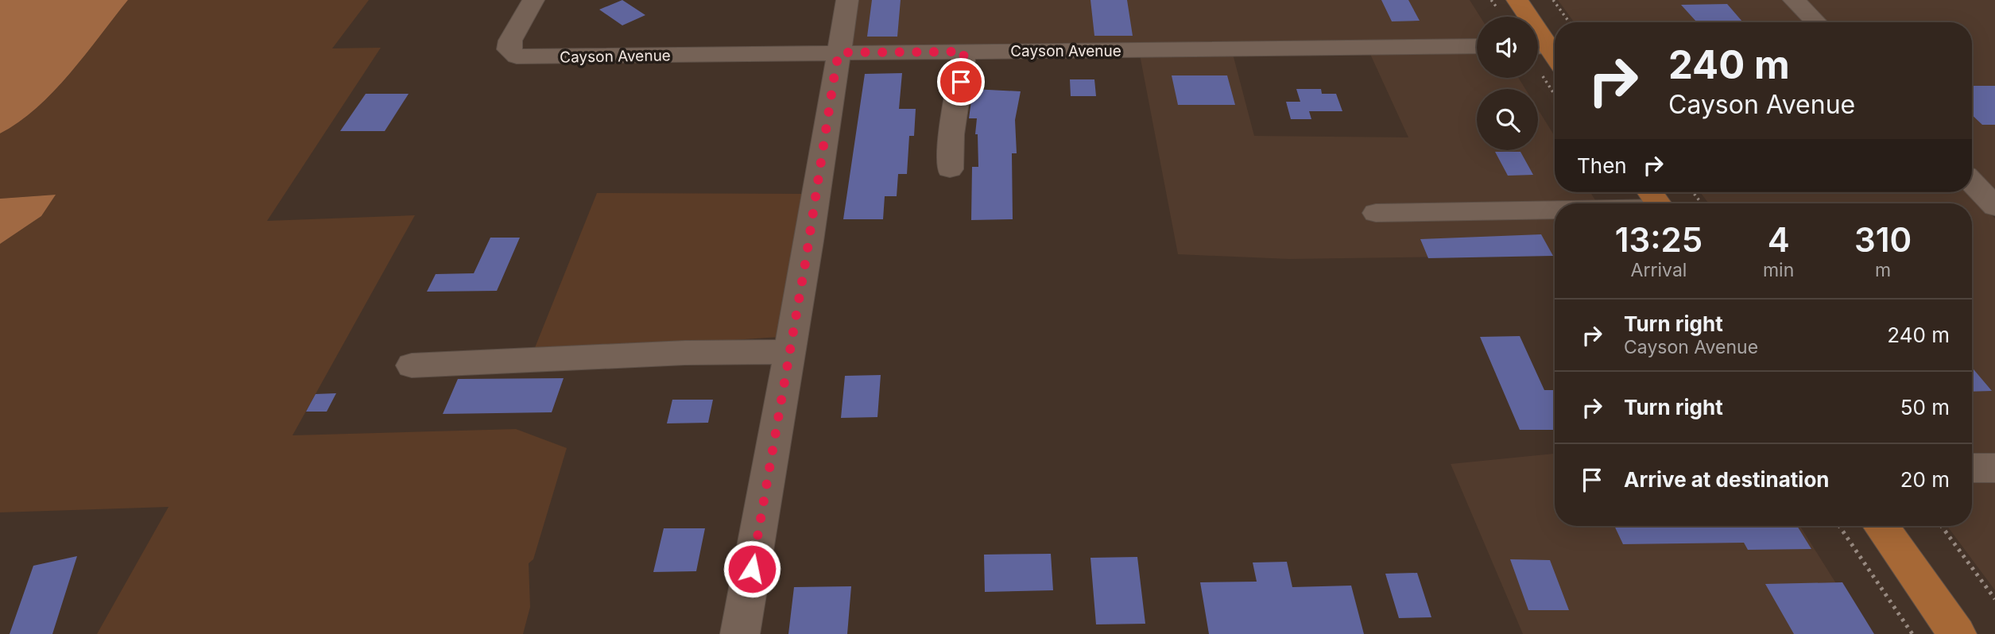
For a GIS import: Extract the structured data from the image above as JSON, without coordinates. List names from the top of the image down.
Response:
{
  "streets": {
    "street": ["Cayson Avenue"]
  },
  "page": {
    "turn": ["240 m", "Cayson Avenue"],
    "then": "Then",
    "eta": [
      "13:25",
      "Arrival",
      "4",
      "min",
      "310",
      "m"
    ],
    "list": [
      {
        "name": "Turn right",
        "note": "Cayson Avenue",
        "value": "240 m"
      },
      {
        "name": "Turn right",
        "value": "50 m"
      },
      {
        "name": "Arrive at destination",
        "value": "20 m"
      }
    ]
  }
}
